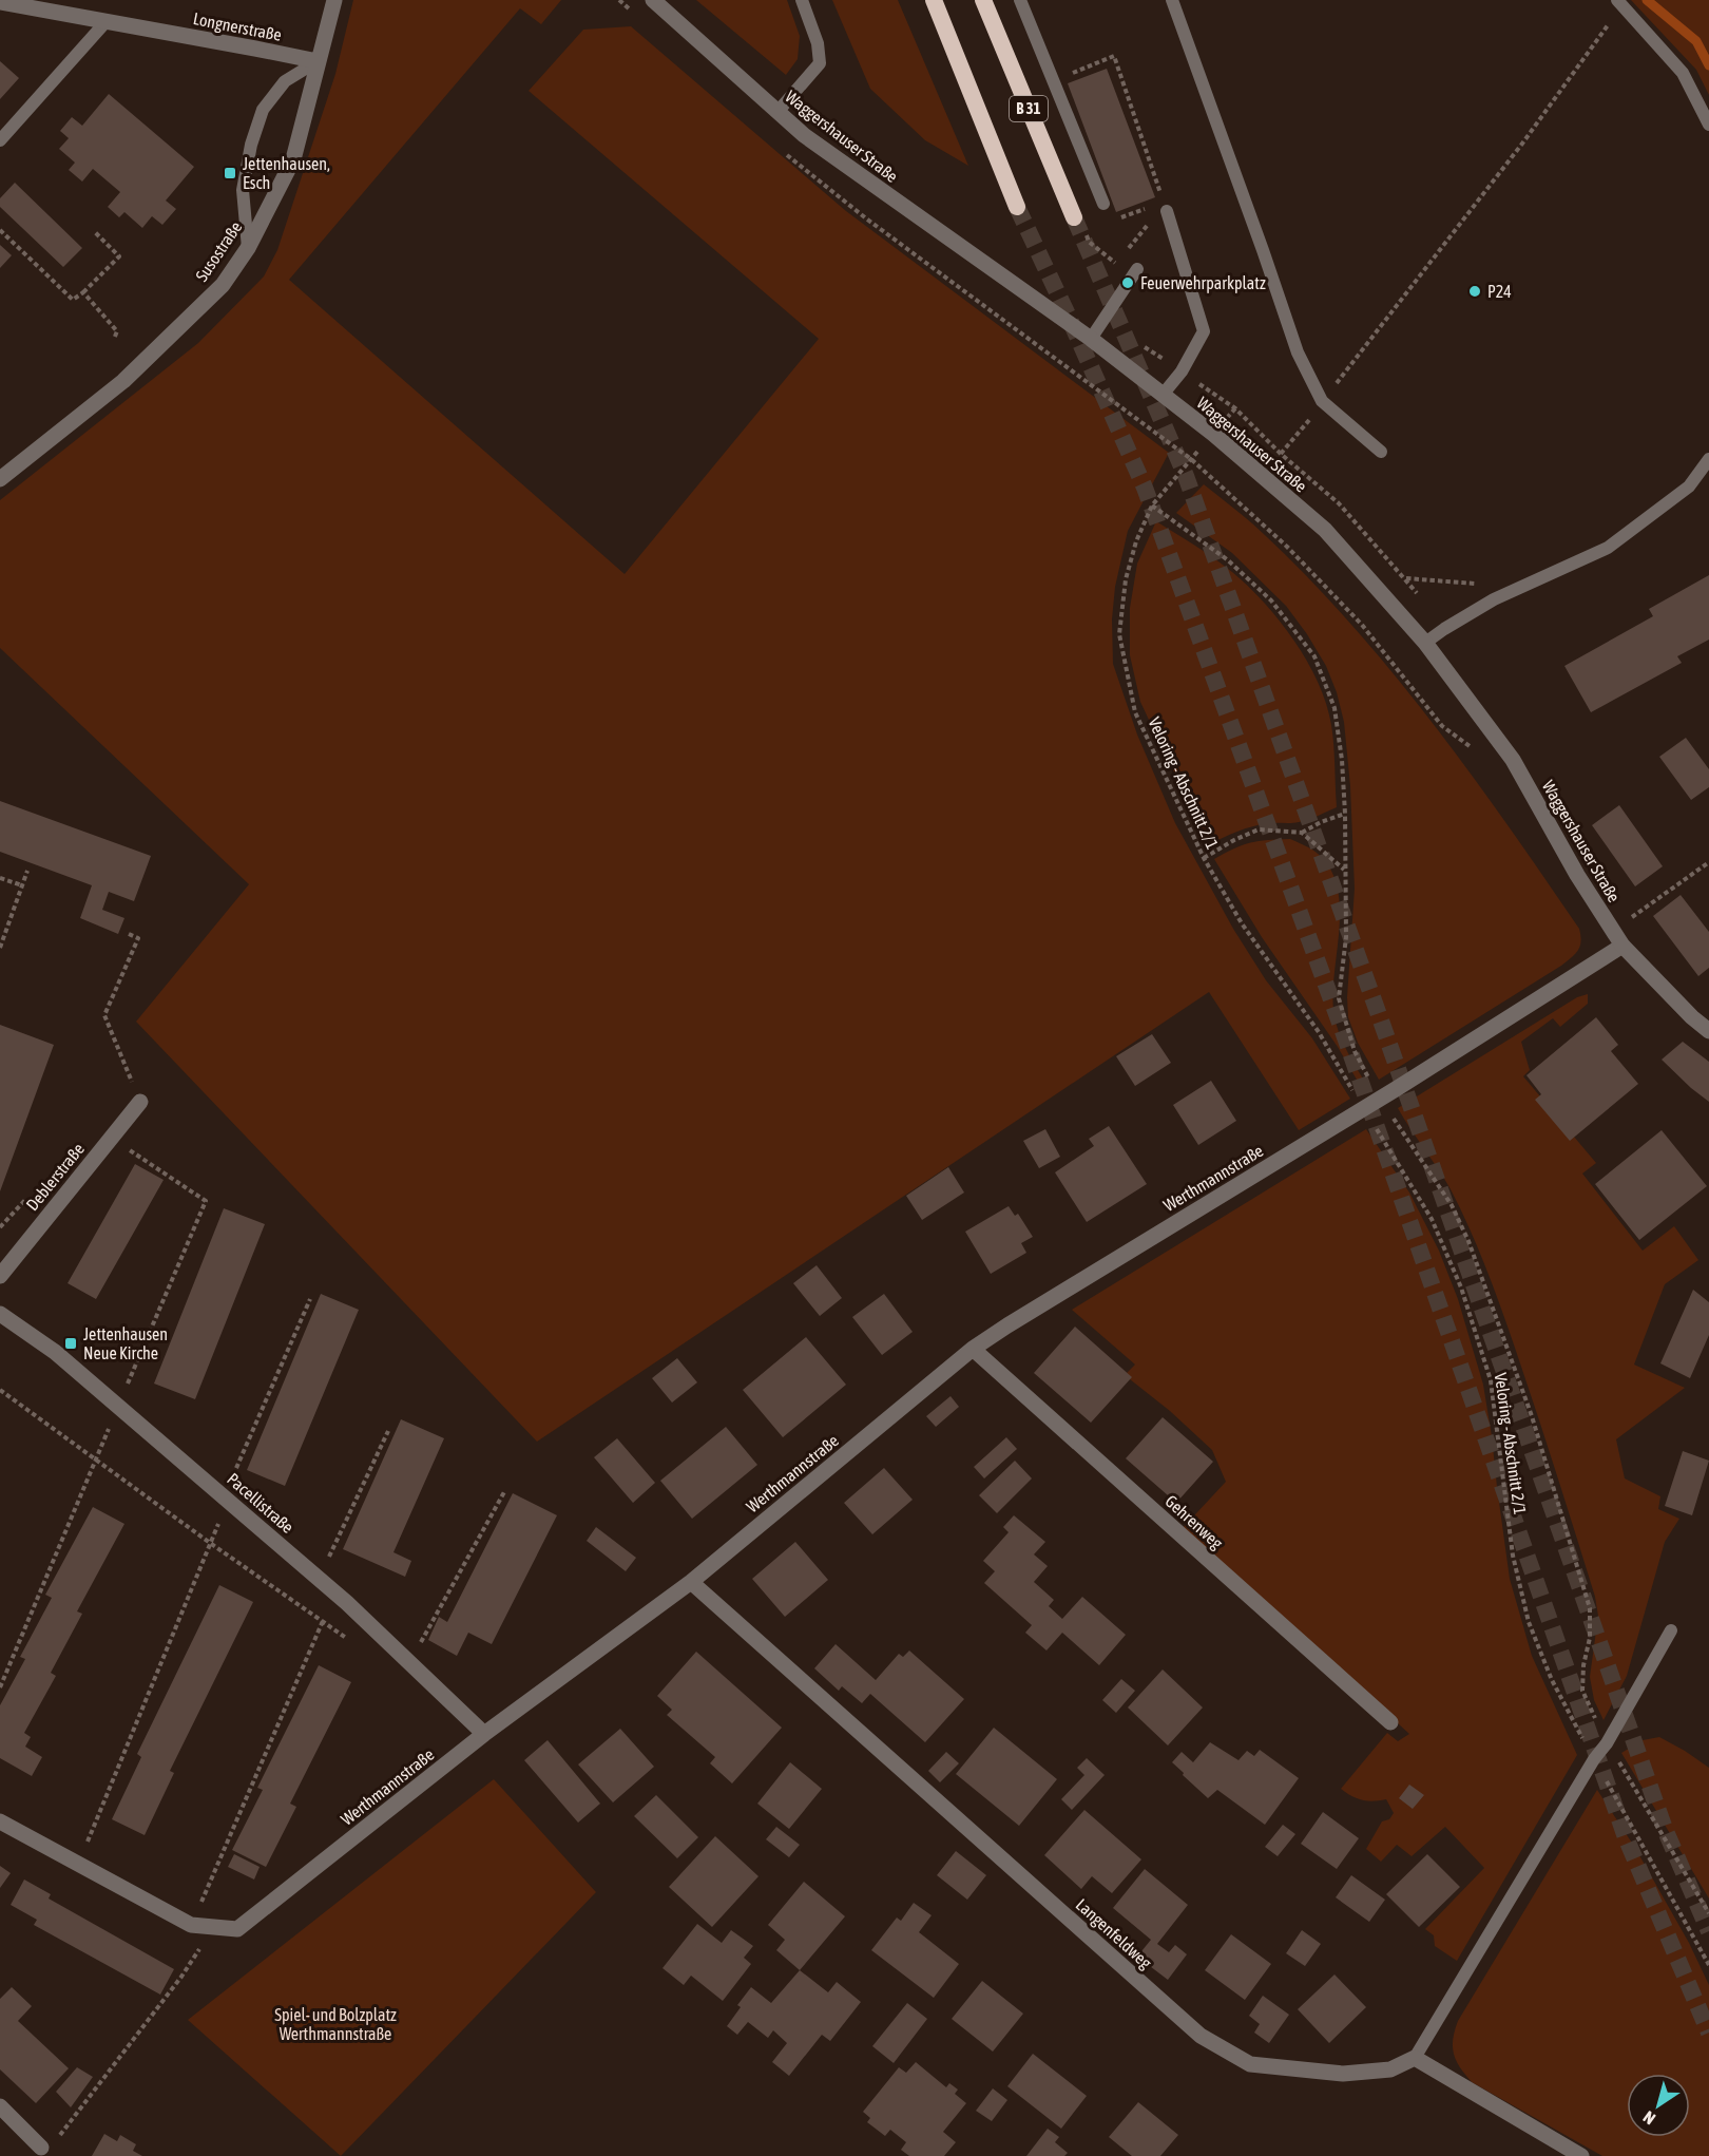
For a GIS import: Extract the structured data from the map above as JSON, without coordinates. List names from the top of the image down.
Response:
{
  "streets": {
    "highway": ["B 31"],
    "street": [
      "Longnerstraße",
      "Waggershauser Straße",
      "Susostraße",
      "Deblerstraße",
      "Werthmannstraße",
      "Pacellistraße",
      "Gehrenweg",
      "Langenfeldweg"
    ],
    "path": ["Veloring - Abschnitt 2/1"]
  },
  "crossings": [
    ["Longnerstraße", "Susostraße"],
    ["Waggershauser Straße", "Werthmannstraße"],
    ["Werthmannstraße", "Pacellistraße"],
    ["Werthmannstraße", "Gehrenweg"],
    ["Werthmannstraße", "Langenfeldweg"]
  ],
  "parks": ["Spiel- und Bolzplatz Werthmannstraße"],
  "places": {
    "transit": ["Jettenhausen, Esch", "Jettenhausen Neue Kirche"],
    "other": ["Feuerwehrparkplatz", "P24"]
  },
  "north": "bottom left"
}
